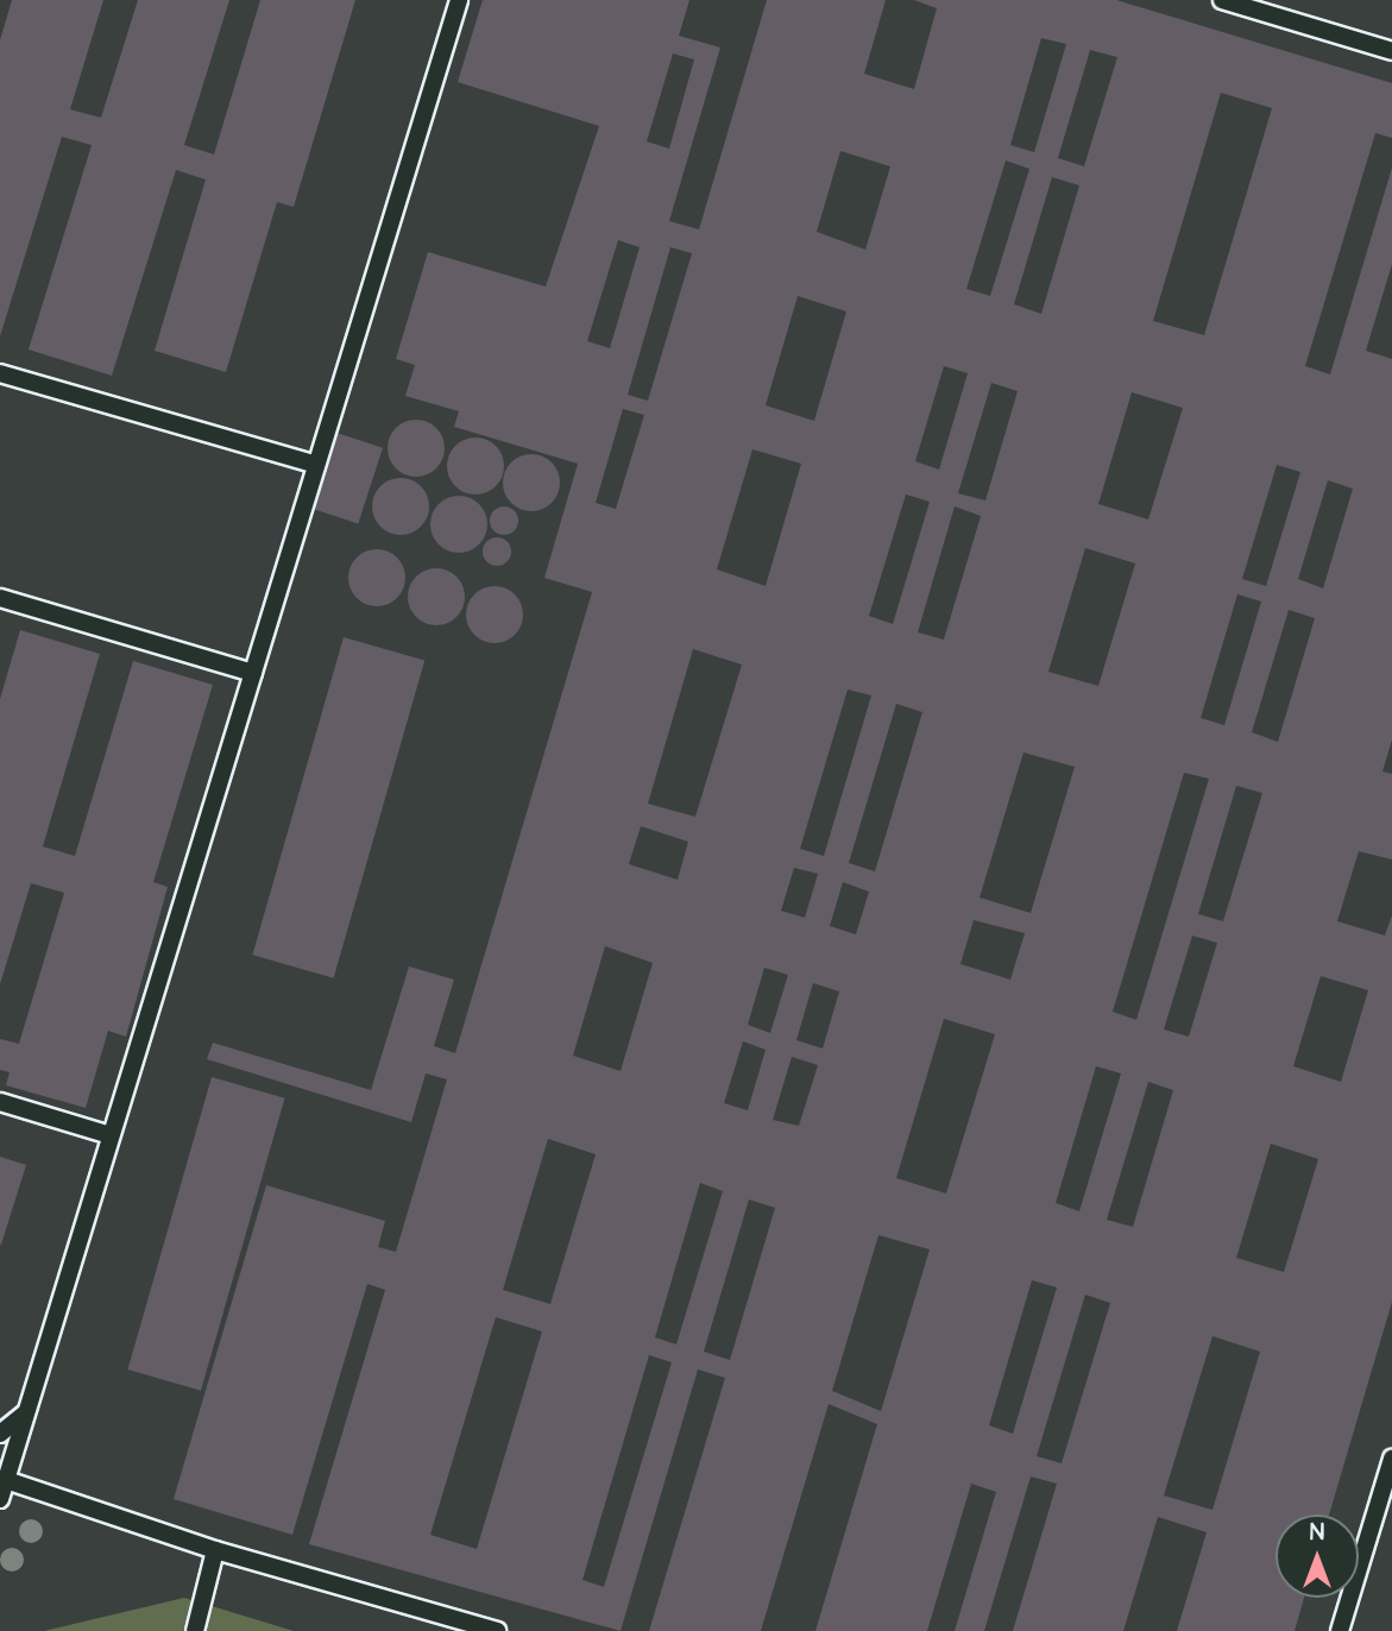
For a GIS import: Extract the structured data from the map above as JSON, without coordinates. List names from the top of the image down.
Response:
{
  "north": "top"
}
